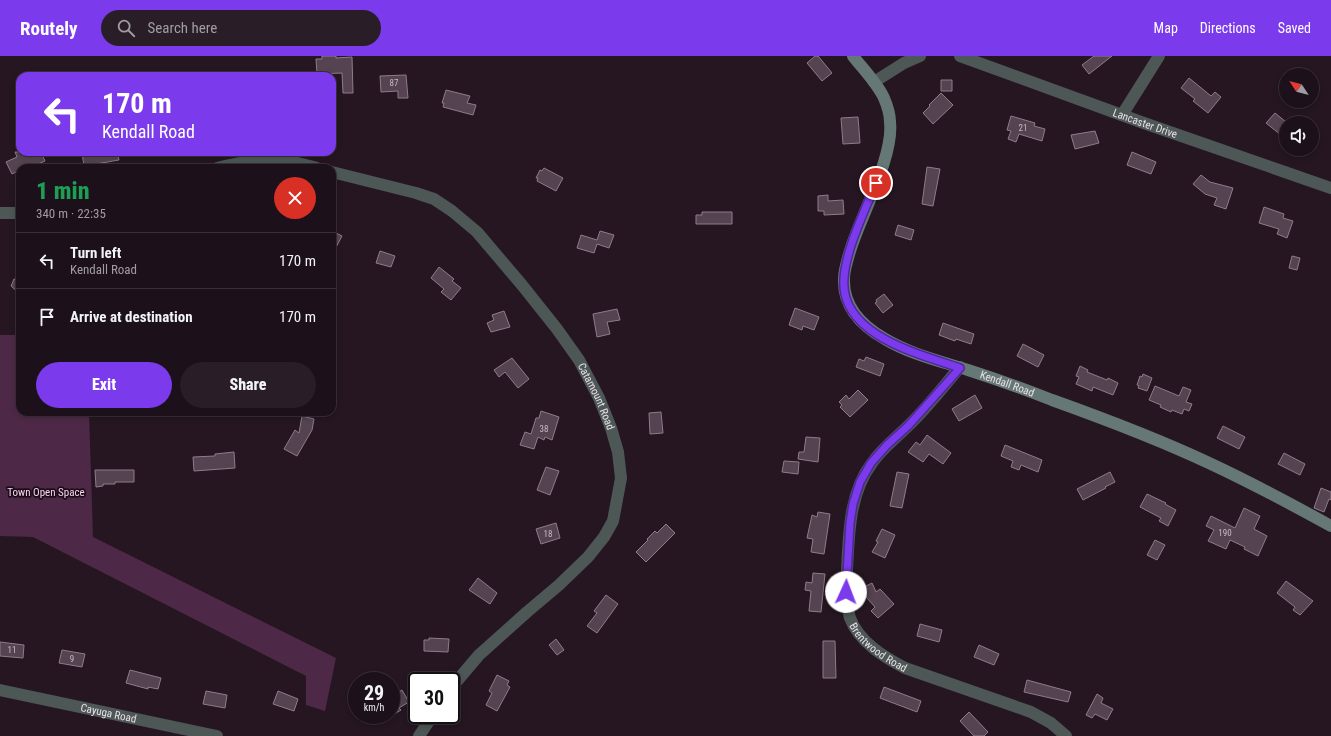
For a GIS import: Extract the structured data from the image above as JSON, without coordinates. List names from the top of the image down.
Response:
{
  "streets": {
    "street": [
      "Lancaster Drive",
      "Kendall Road",
      "Catamount Road",
      "Brentwood Road",
      "Cayuga Road"
    ]
  },
  "crossings": [
    ["Kendall Road", "Brentwood Road"]
  ],
  "parks": ["Town Open Space"],
  "house_numbers": [
    "87",
    "21",
    "38",
    "190",
    "18",
    "11",
    "9"
  ],
  "north": "top left",
  "page": {
    "header": "Routely",
    "search": "Search here",
    "nav": ["Map", "Directions", "Saved"],
    "turn": ["170 m", "Kendall Road"],
    "heading": ["1 min", "340 m · 22:35"],
    "list": [
      {
        "name": "Turn left",
        "note": "Kendall Road",
        "value": "170 m"
      },
      {
        "name": "Arrive at destination",
        "value": "170 m"
      }
    ],
    "buttons": ["Exit", "Share"],
    "speed": "29 km/h",
    "limit": "30"
  }
}
